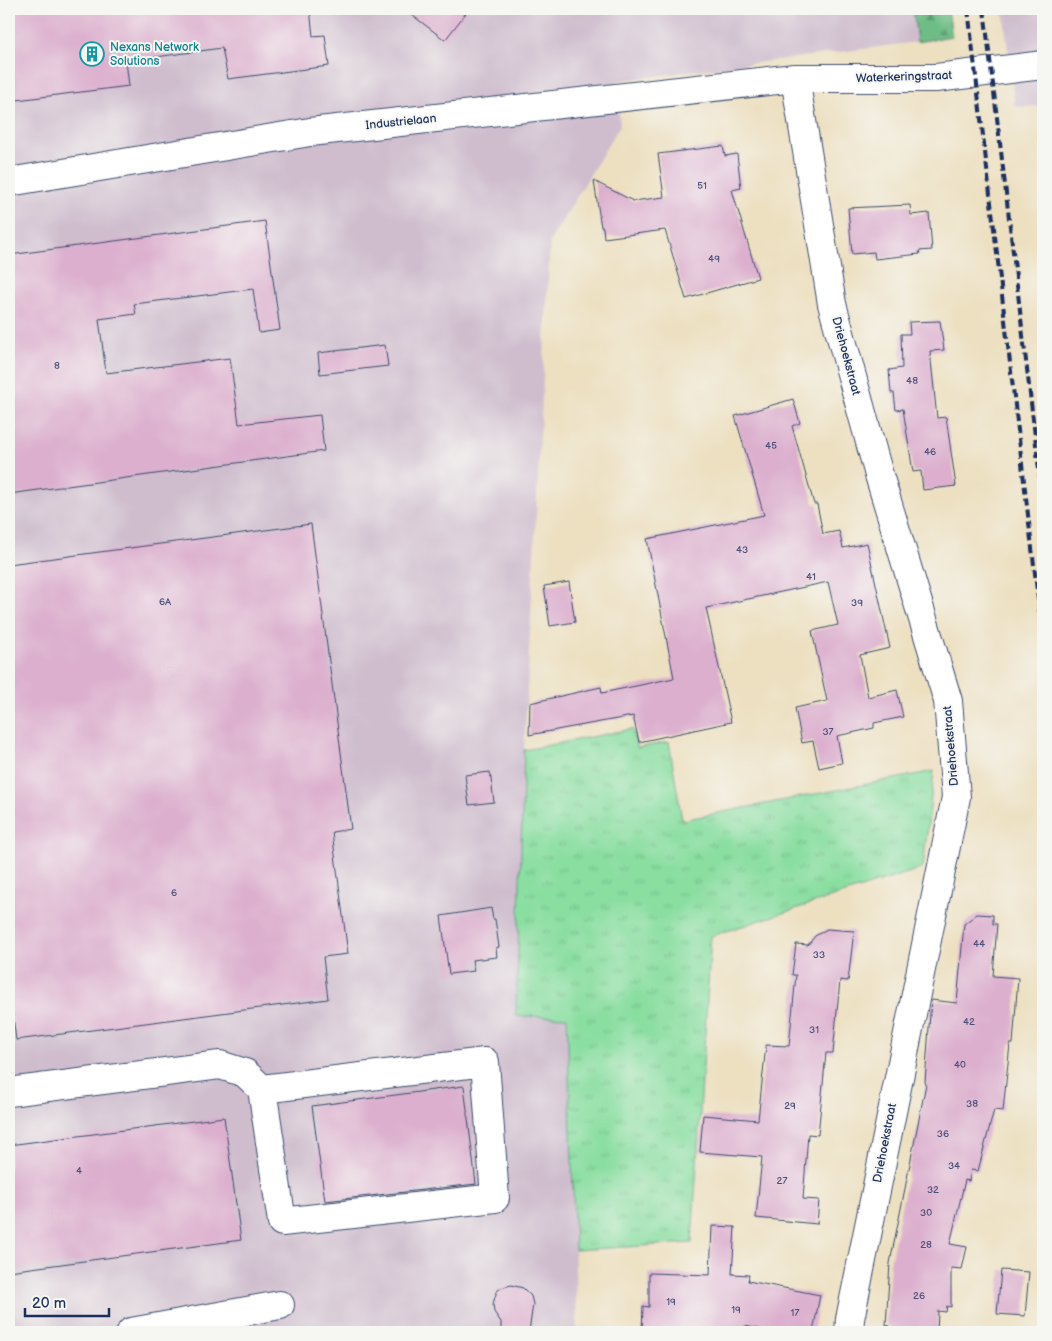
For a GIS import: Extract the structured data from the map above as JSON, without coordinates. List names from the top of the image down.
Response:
{
  "streets": {
    "street": ["Waterkeringstraat", "Industrielaan", "Driehoekstraat"]
  },
  "crossings": [
    ["Waterkeringstraat", "Industrielaan"],
    ["Waterkeringstraat", "Driehoekstraat"],
    ["Industrielaan", "Driehoekstraat"]
  ],
  "places": {
    "building": ["Nexans Network Solutions"]
  },
  "house_numbers": [
    "51",
    "49",
    "8",
    "48",
    "45",
    "46",
    "43",
    "41",
    "6A",
    "39",
    "37",
    "6",
    "44",
    "33",
    "42",
    "31",
    "40",
    "38",
    "29",
    "36",
    "34",
    "4",
    "27",
    "32",
    "30",
    "28",
    "26",
    "19",
    "19",
    "17"
  ],
  "scale_bar": "20 m"
}
